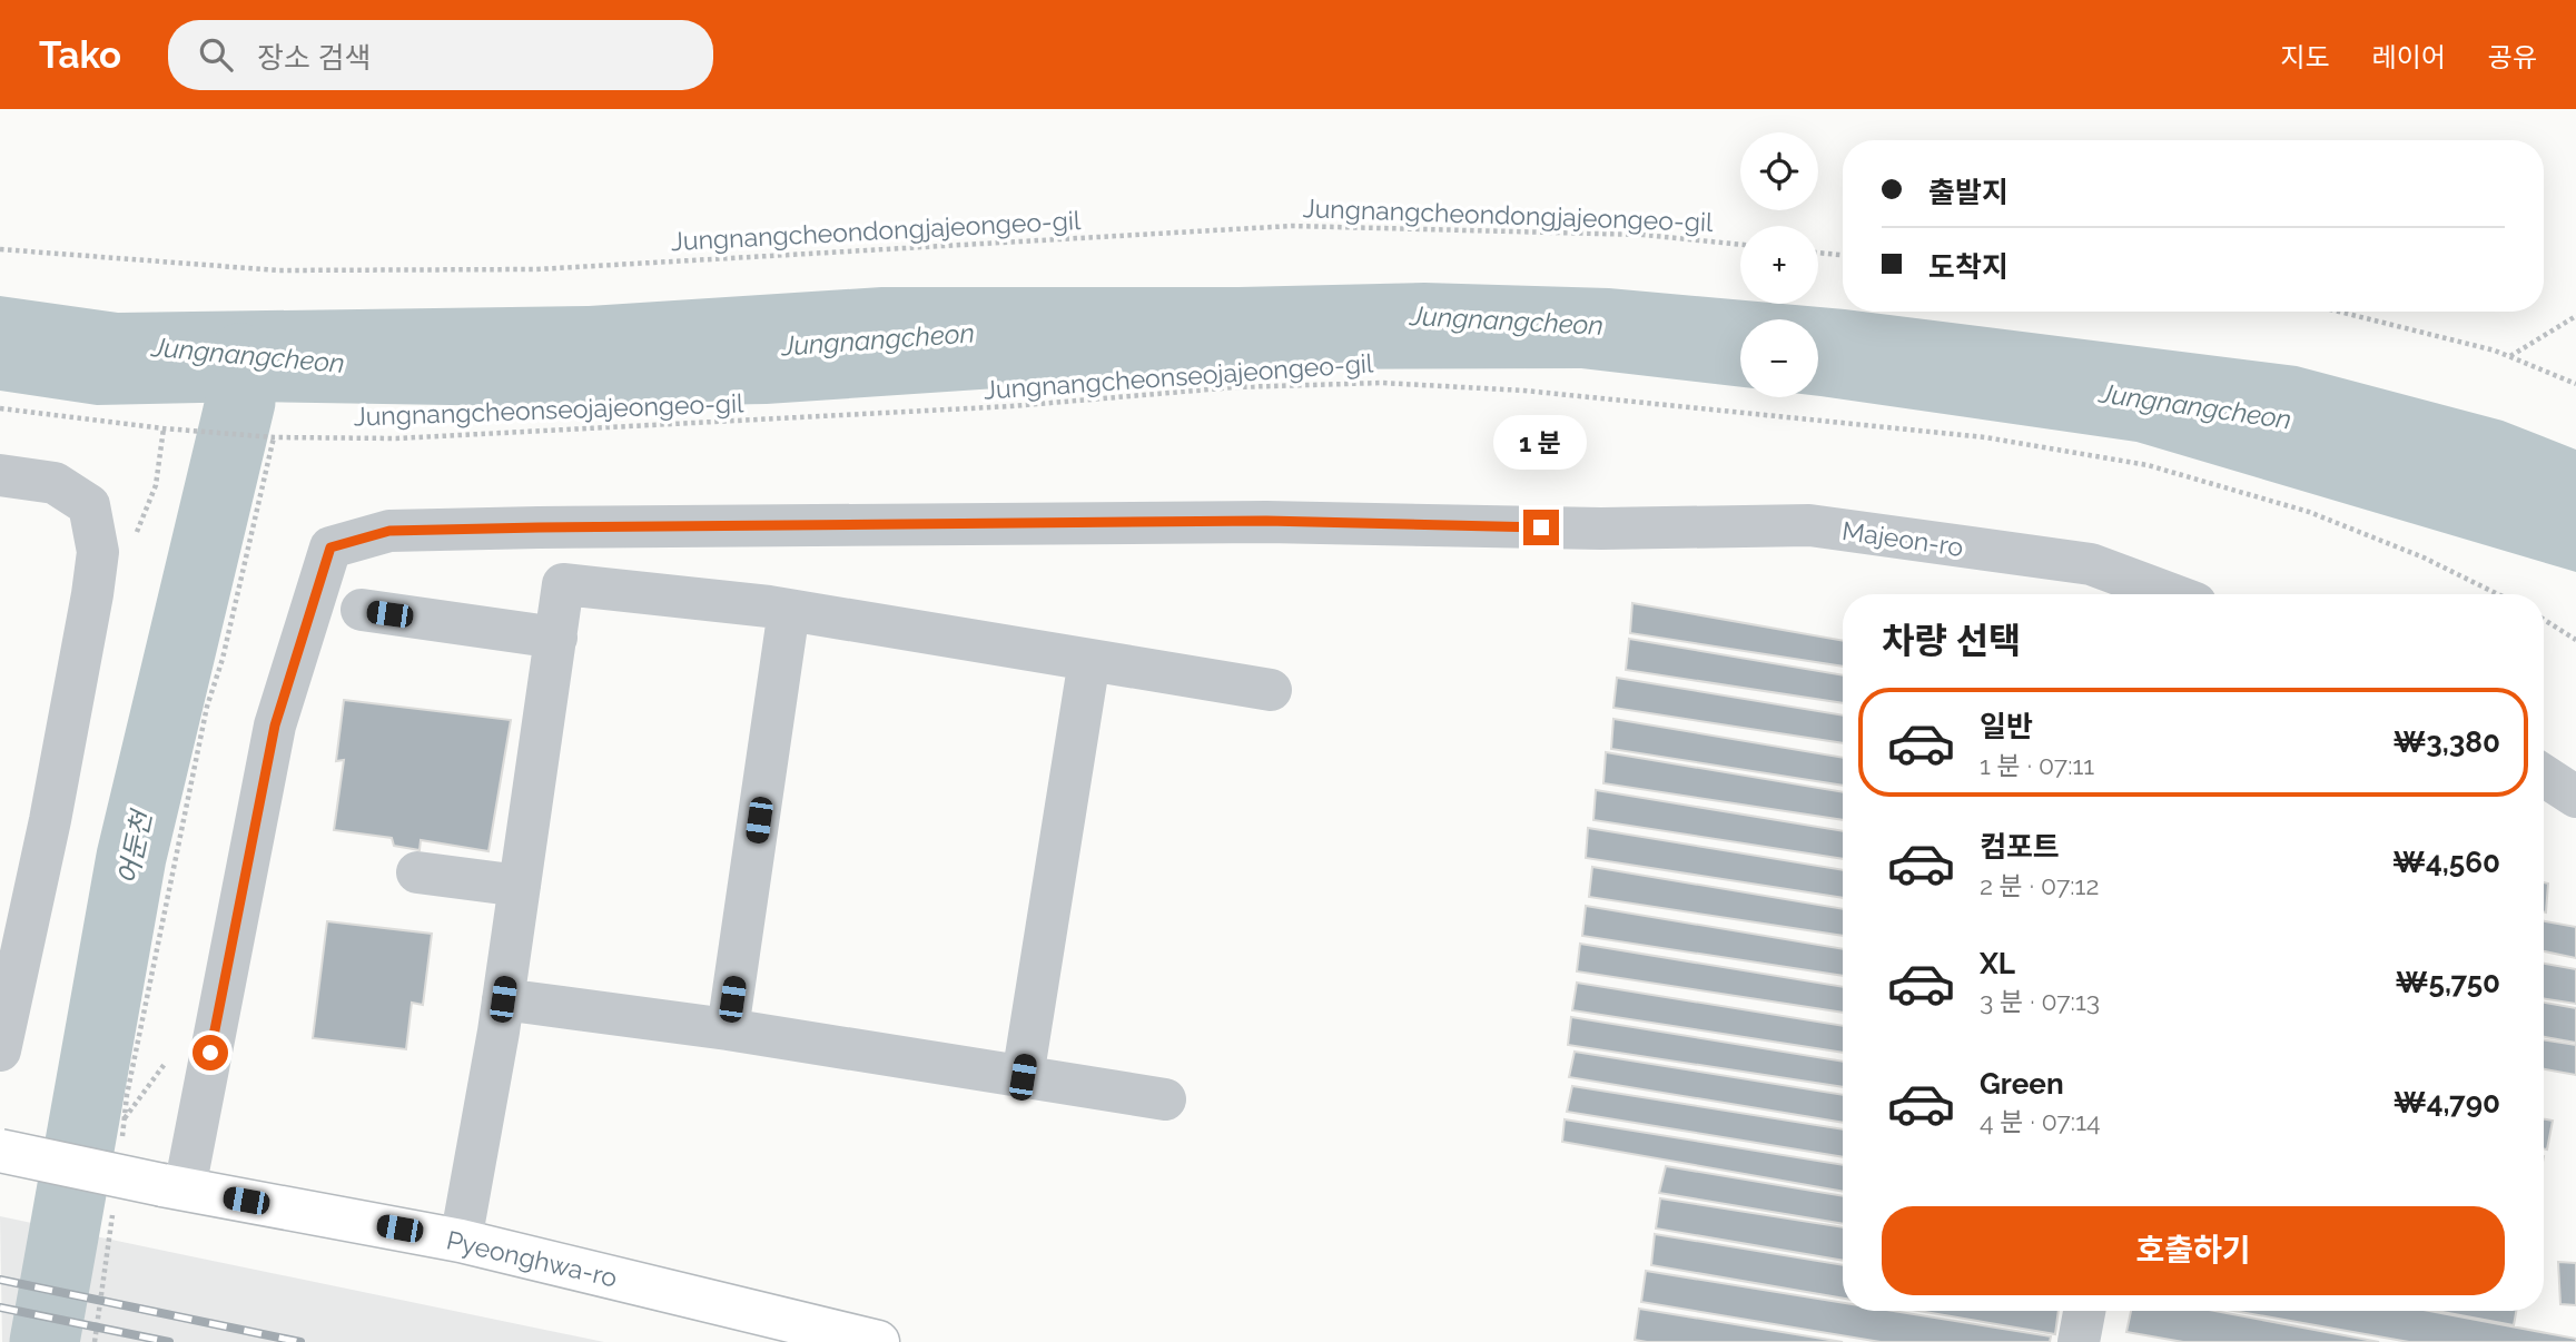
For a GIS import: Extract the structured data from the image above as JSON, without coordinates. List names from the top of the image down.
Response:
{
  "streets": {
    "main road": ["Pyeonghwa-ro"],
    "street": ["Majeon-ro"],
    "path": ["Jungnangcheondongjajeongeo-gil", "Jungnangcheonseojajeongeo-gil"]
  },
  "crossings": [
    ["Majeon-ro", "Pyeonghwa-ro"]
  ],
  "water": ["Jungnangcheon", "어둔천"],
  "page": {
    "header": "Tako",
    "search": "장소 검색",
    "nav": ["지도", "레이어", "공유"],
    "map_buttons": ["+", "−"],
    "banner": ["출발지", "도착지"],
    "bubble": "1 분",
    "heading": "차량 선택",
    "list": [
      {
        "name": "일반",
        "note": "1 분 · 07:11",
        "value": "₩3,380"
      },
      {
        "name": "컴포트",
        "note": "2 분 · 07:12",
        "value": "₩4,560"
      },
      {
        "name": "XL",
        "note": "3 분 · 07:13",
        "value": "₩5,750"
      },
      {
        "name": "Green",
        "note": "4 분 · 07:14",
        "value": "₩4,790"
      }
    ],
    "buttons": "호출하기"
  }
}
